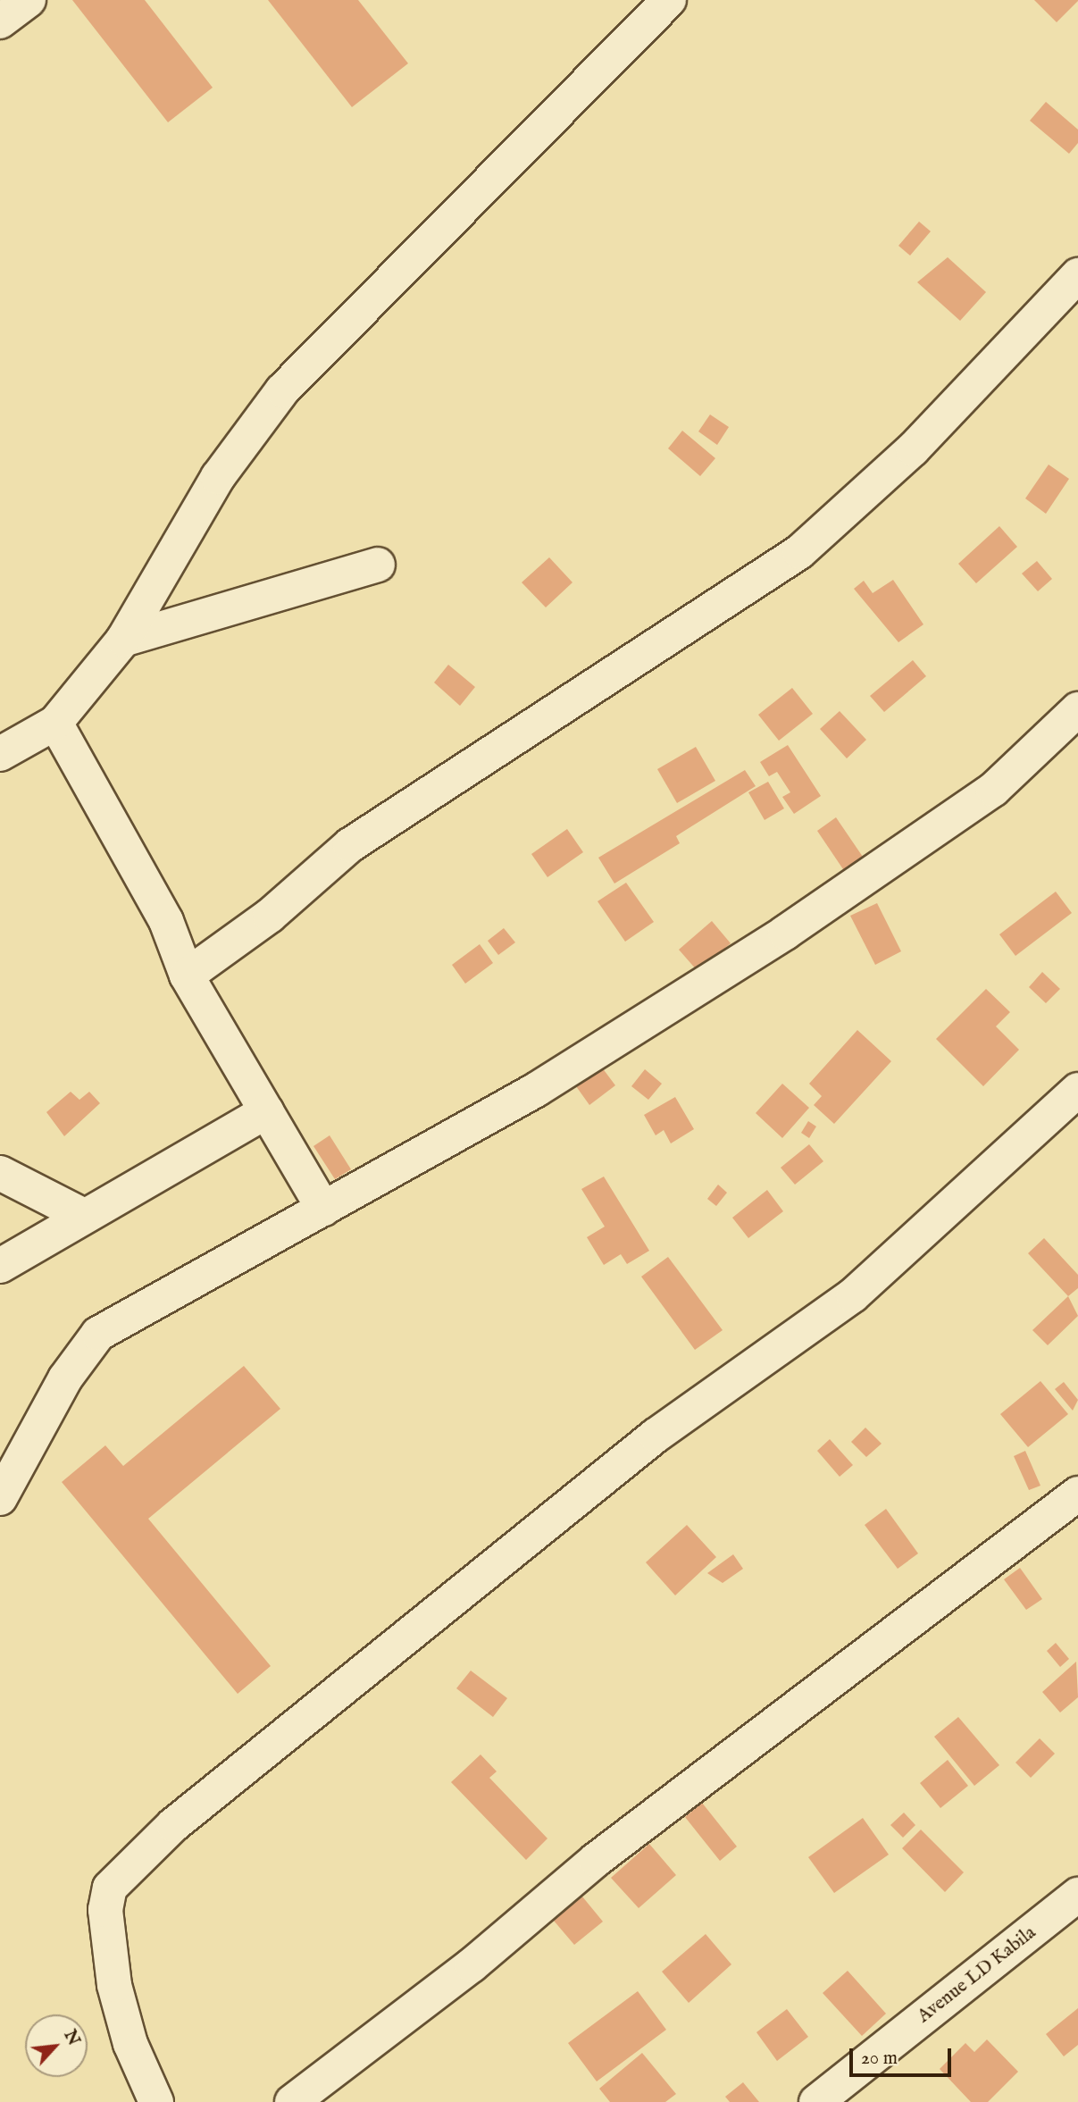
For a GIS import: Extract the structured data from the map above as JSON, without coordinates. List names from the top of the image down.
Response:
{
  "streets": {
    "street": ["Avenue LD Kabila"]
  },
  "scale_bar": "20 m",
  "north": "top right"
}
